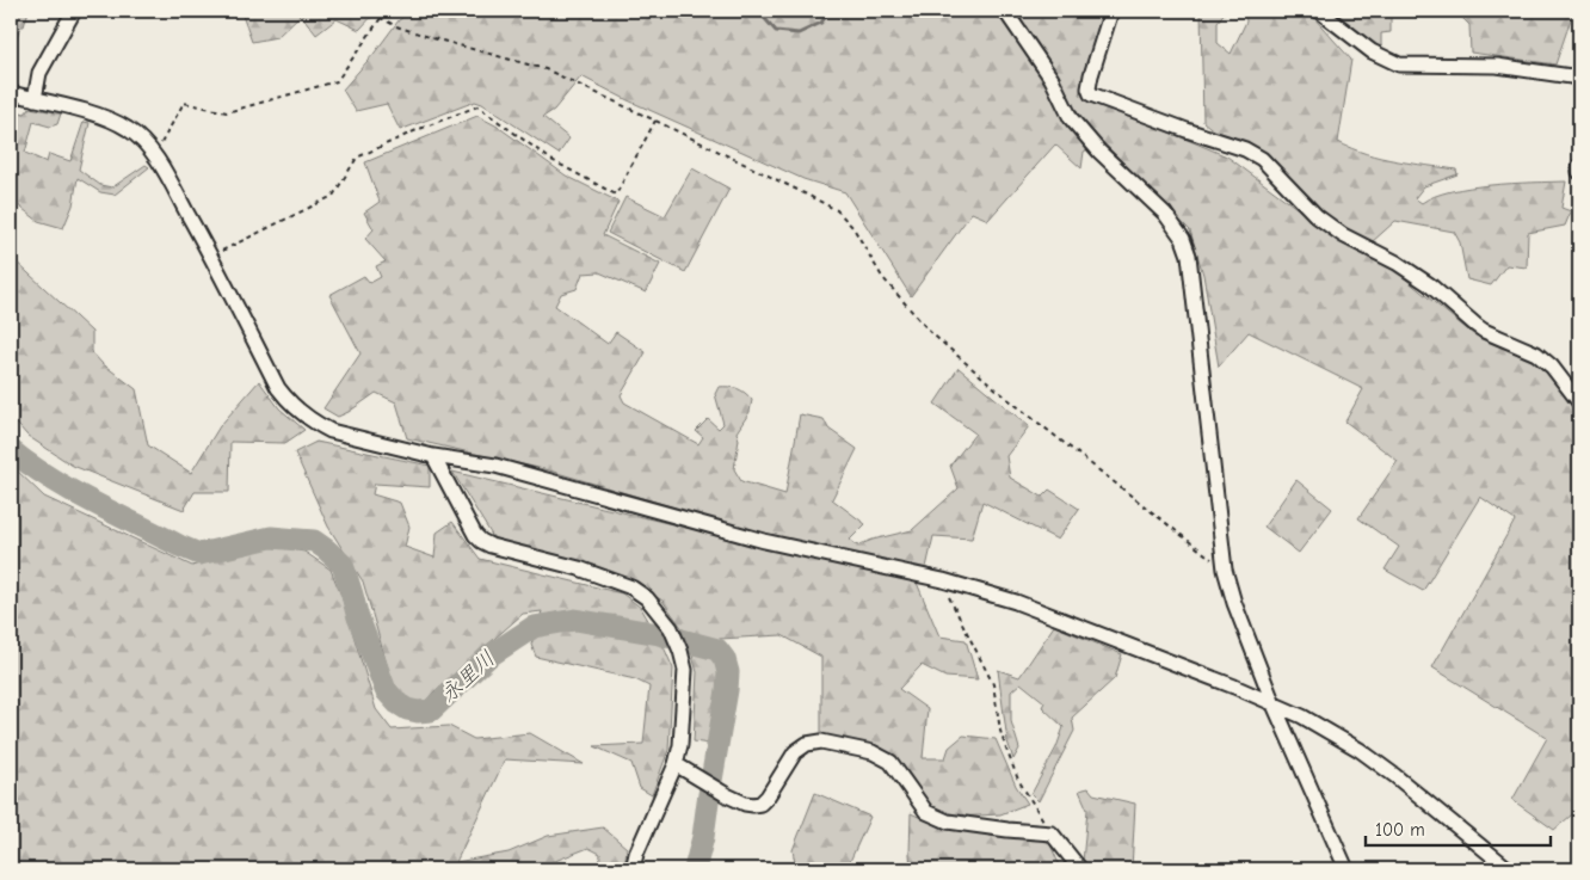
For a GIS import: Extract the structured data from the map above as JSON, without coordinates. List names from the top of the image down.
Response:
{
  "water": ["永里川"],
  "scale_bar": "100 m"
}
